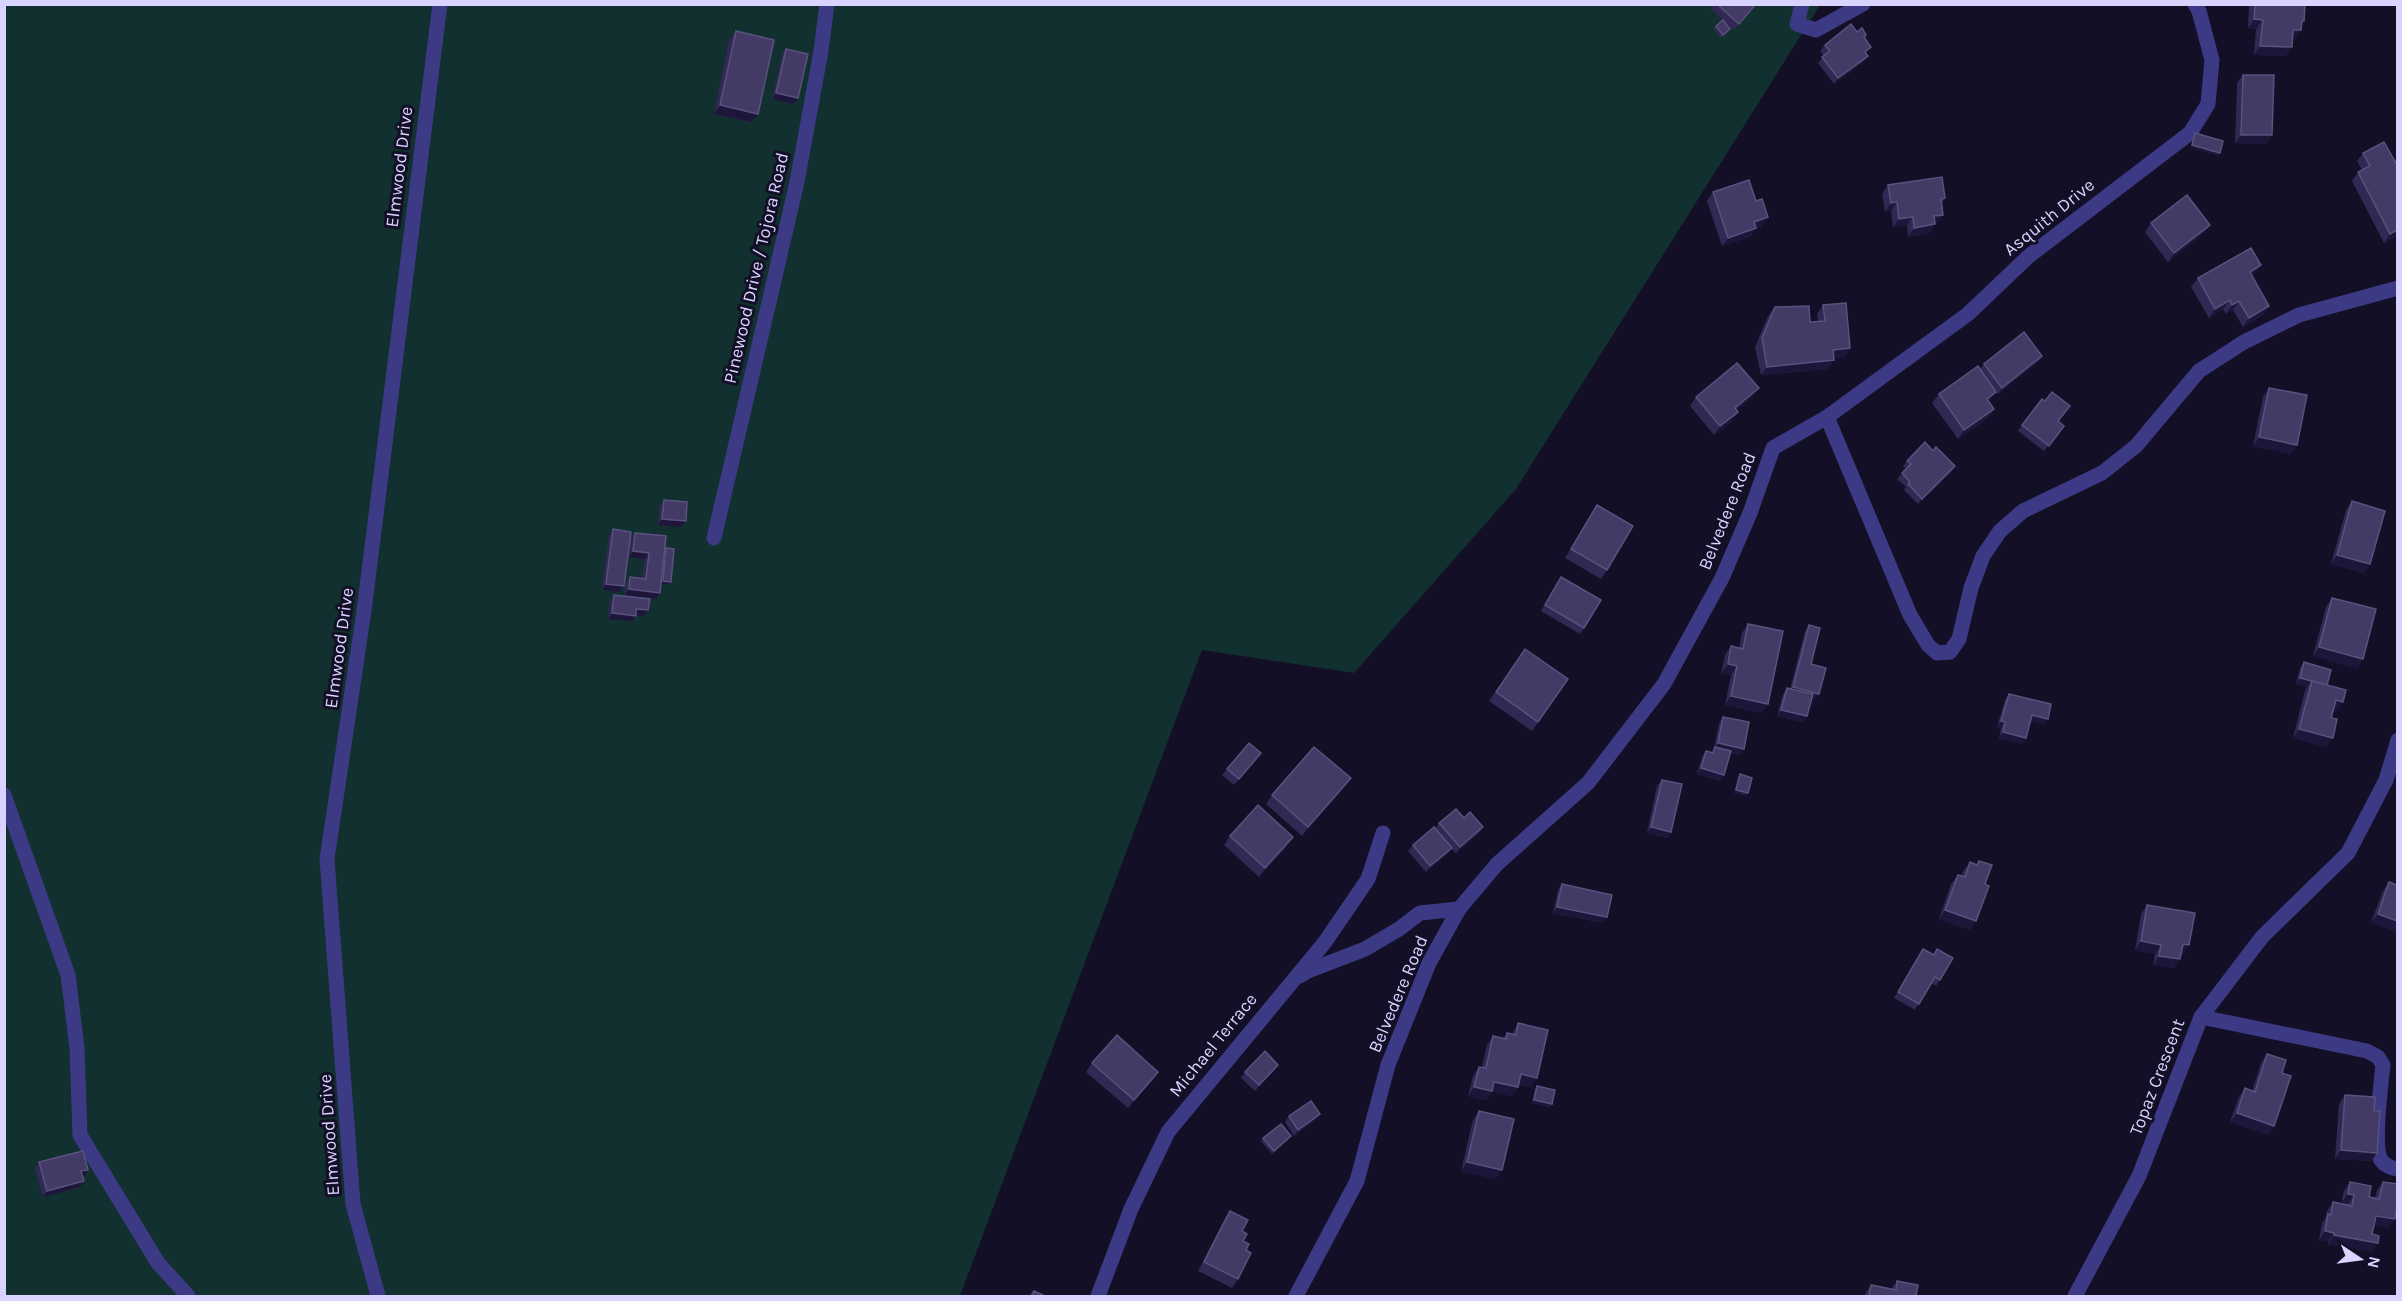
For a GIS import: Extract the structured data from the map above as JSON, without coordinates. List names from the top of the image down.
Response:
{
  "streets": {
    "street": [
      "Elmwood Drive",
      "Asquith Drive",
      "Pinewood Drive / Tojora Road",
      "Belvedere Road",
      "Michael Terrace",
      "Topaz Crescent"
    ]
  },
  "crossings": [
    ["Asquith Drive", "Belvedere Road"]
  ],
  "north": "right"
}
